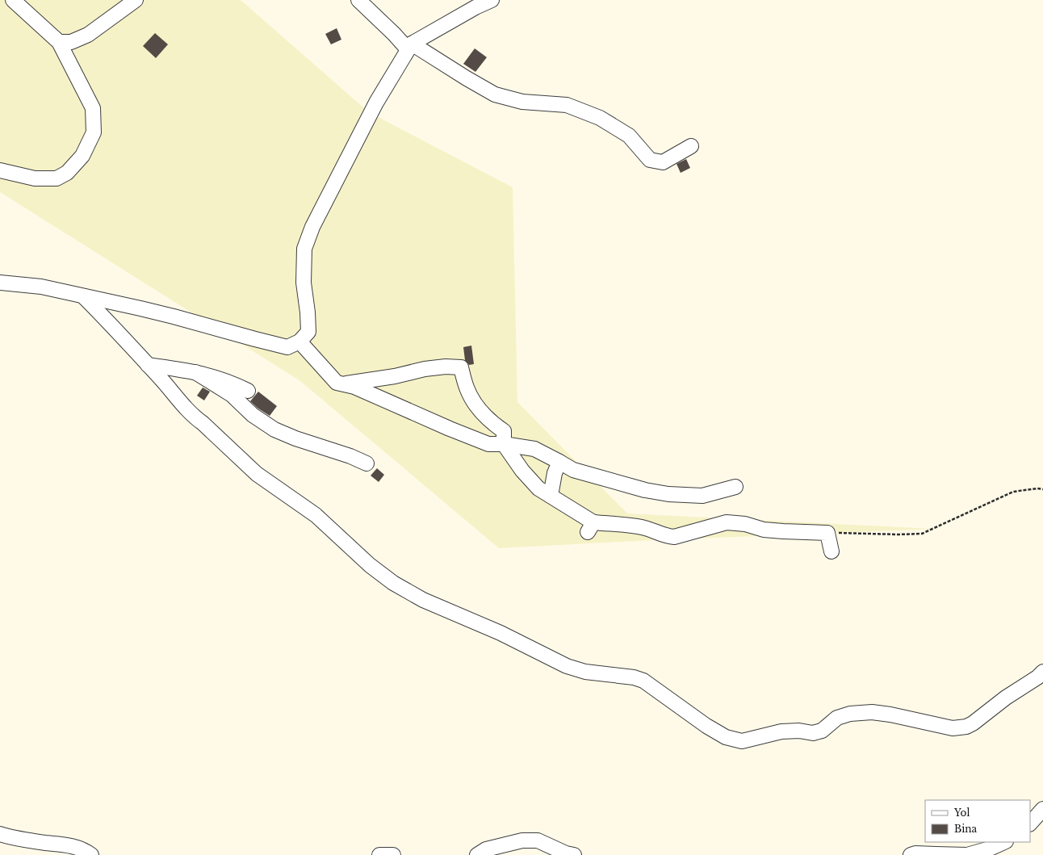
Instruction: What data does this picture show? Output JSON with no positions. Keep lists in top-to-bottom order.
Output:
{
  "legend": ["Yol", "Bina"]
}
